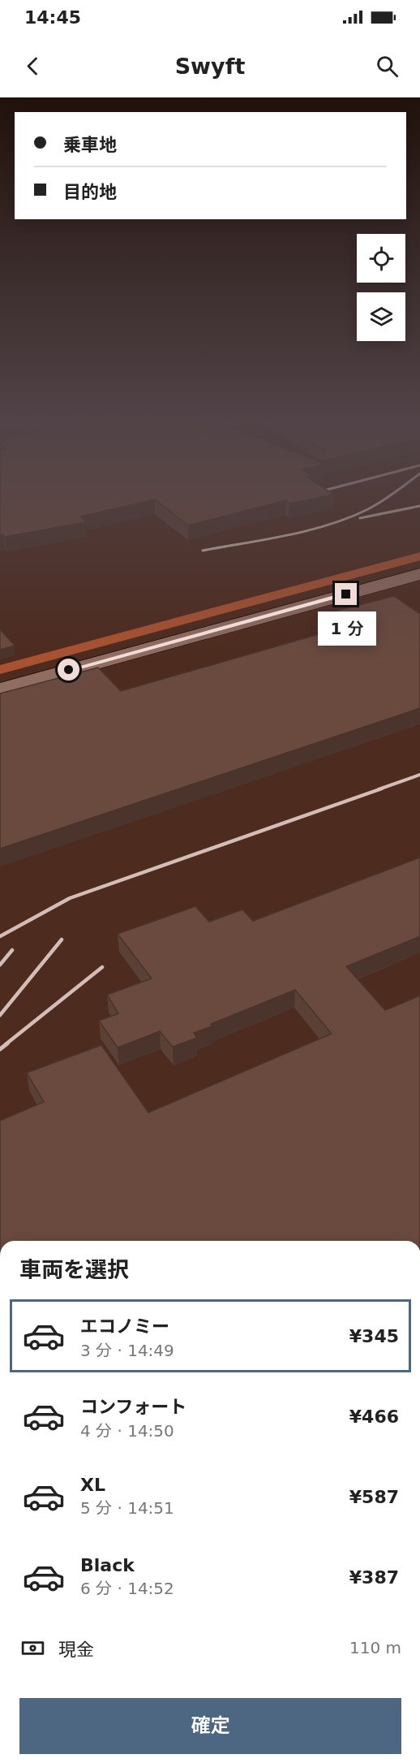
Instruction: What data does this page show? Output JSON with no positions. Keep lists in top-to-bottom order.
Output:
{
  "page": {
    "status": "14:45",
    "header": "Swyft",
    "banner": ["乗車地", "目的地"],
    "bubble": "1 分",
    "heading": "車両を選択",
    "list": [
      {
        "name": "エコノミー",
        "note": "3 分 · 14:49",
        "value": "¥345"
      },
      {
        "name": "コンフォート",
        "note": "4 分 · 14:50",
        "value": "¥466"
      },
      {
        "name": "XL",
        "note": "5 分 · 14:51",
        "value": "¥587"
      },
      {
        "name": "Black",
        "note": "6 分 · 14:52",
        "value": "¥387"
      }
    ],
    "pay": ["現金", "110 m"],
    "buttons": "確定"
  }
}
